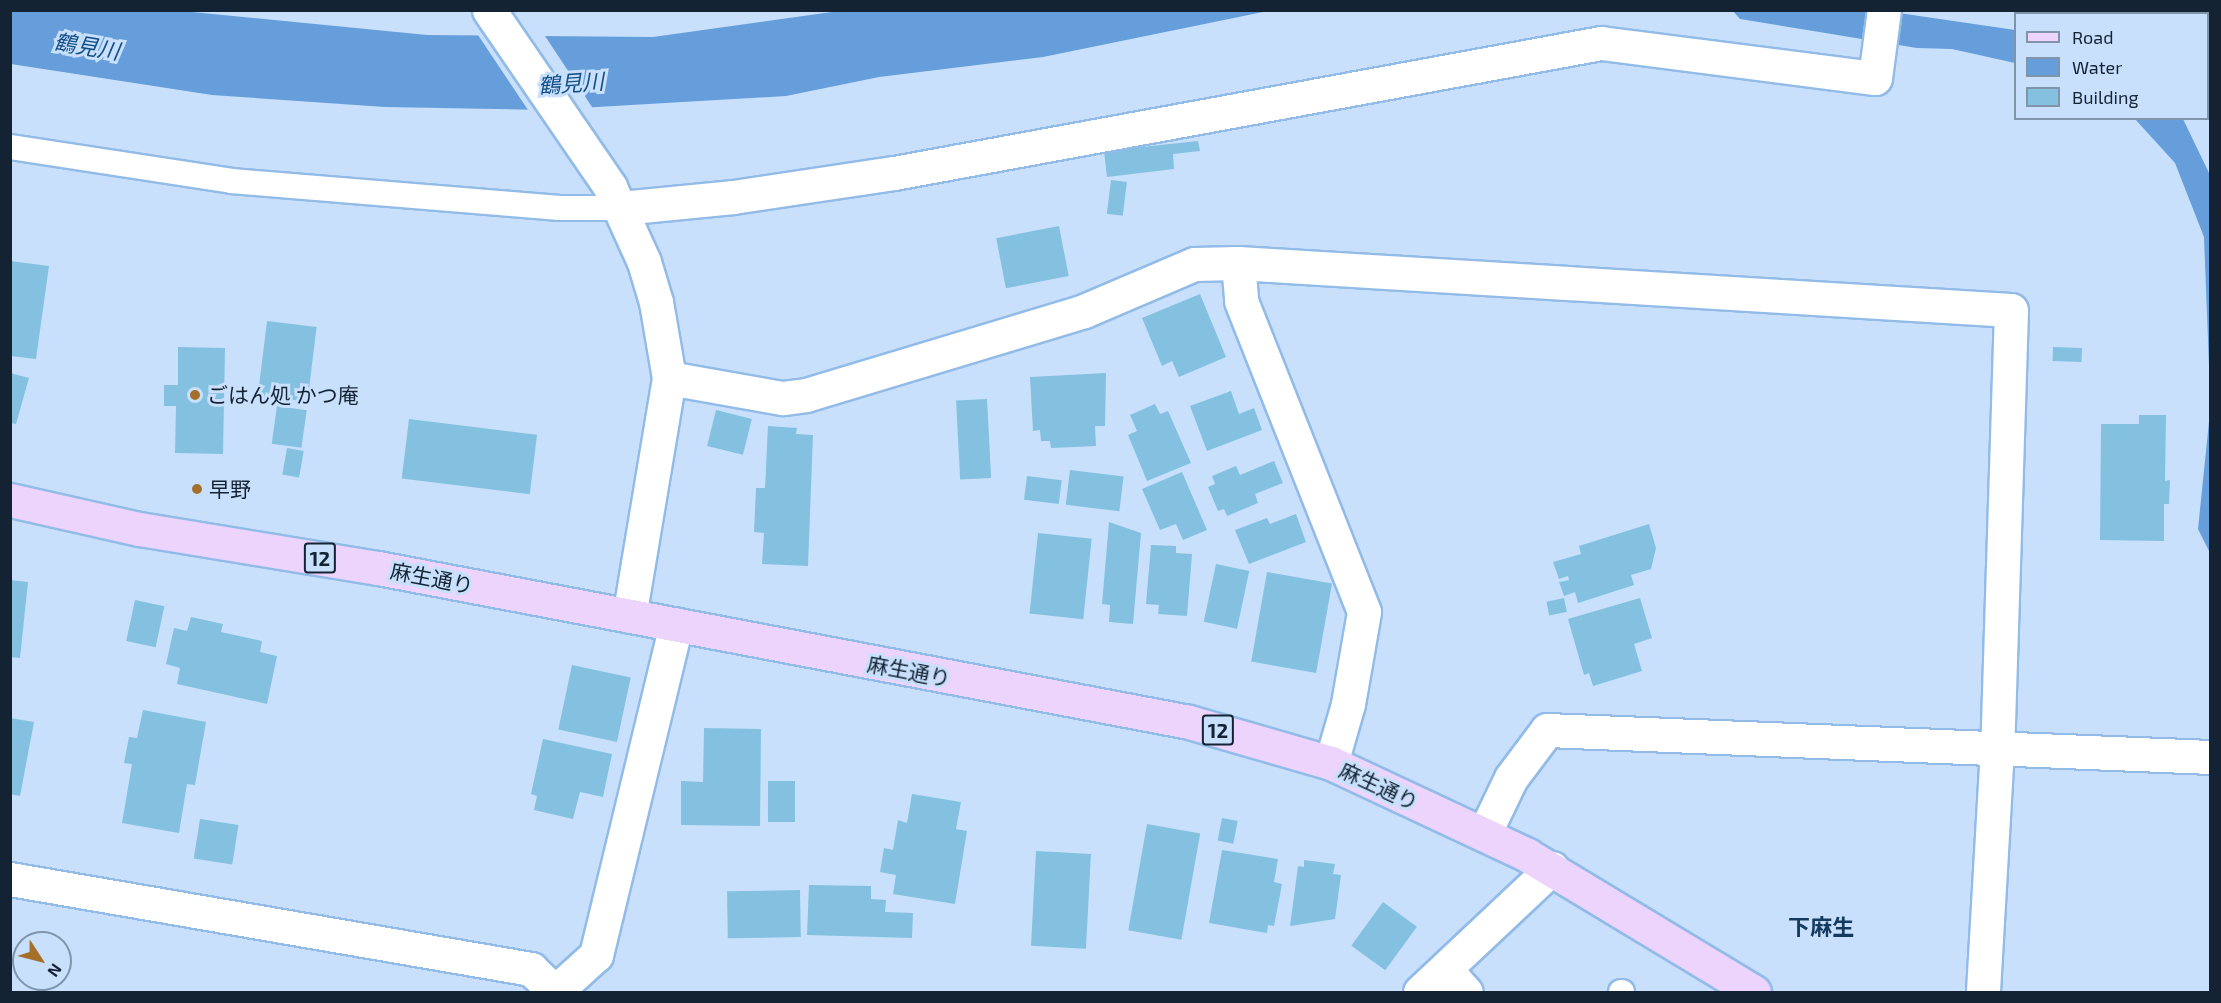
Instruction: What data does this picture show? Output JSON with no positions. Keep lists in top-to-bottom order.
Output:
{
  "streets": {
    "main road": ["12", "麻生通り"]
  },
  "districts": ["下麻生"],
  "water": ["鶴見川"],
  "places": ["ごはん処 かつ庵", "早野"],
  "legend": ["Road", "Water", "Building"],
  "north": "bottom right"
}
